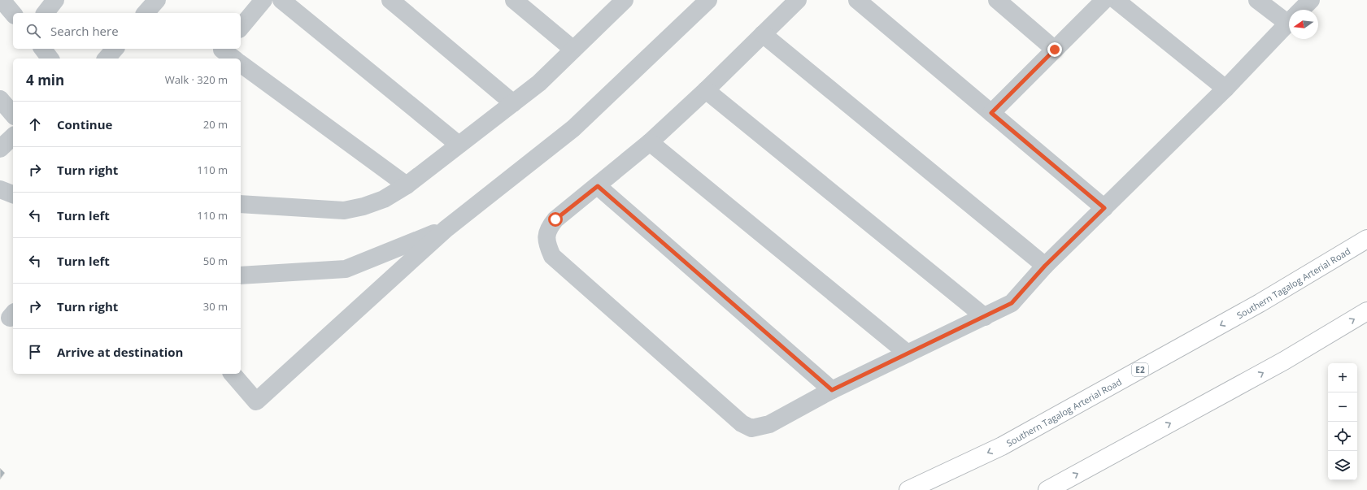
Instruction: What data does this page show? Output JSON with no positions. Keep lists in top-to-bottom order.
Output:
{
  "streets": {
    "highway": ["Southern Tagalog Arterial Road", "E2"]
  },
  "north": "left",
  "page": {
    "search": "Search here",
    "heading": ["4 min", "Walk · 320 m"],
    "list": [
      ["Continue", "20 m"],
      ["Turn right", "110 m"],
      ["Turn left", "110 m"],
      ["Turn left", "50 m"],
      ["Turn right", "30 m"],
      "Arrive at destination"
    ],
    "map_buttons": ["+", "−"]
  }
}
